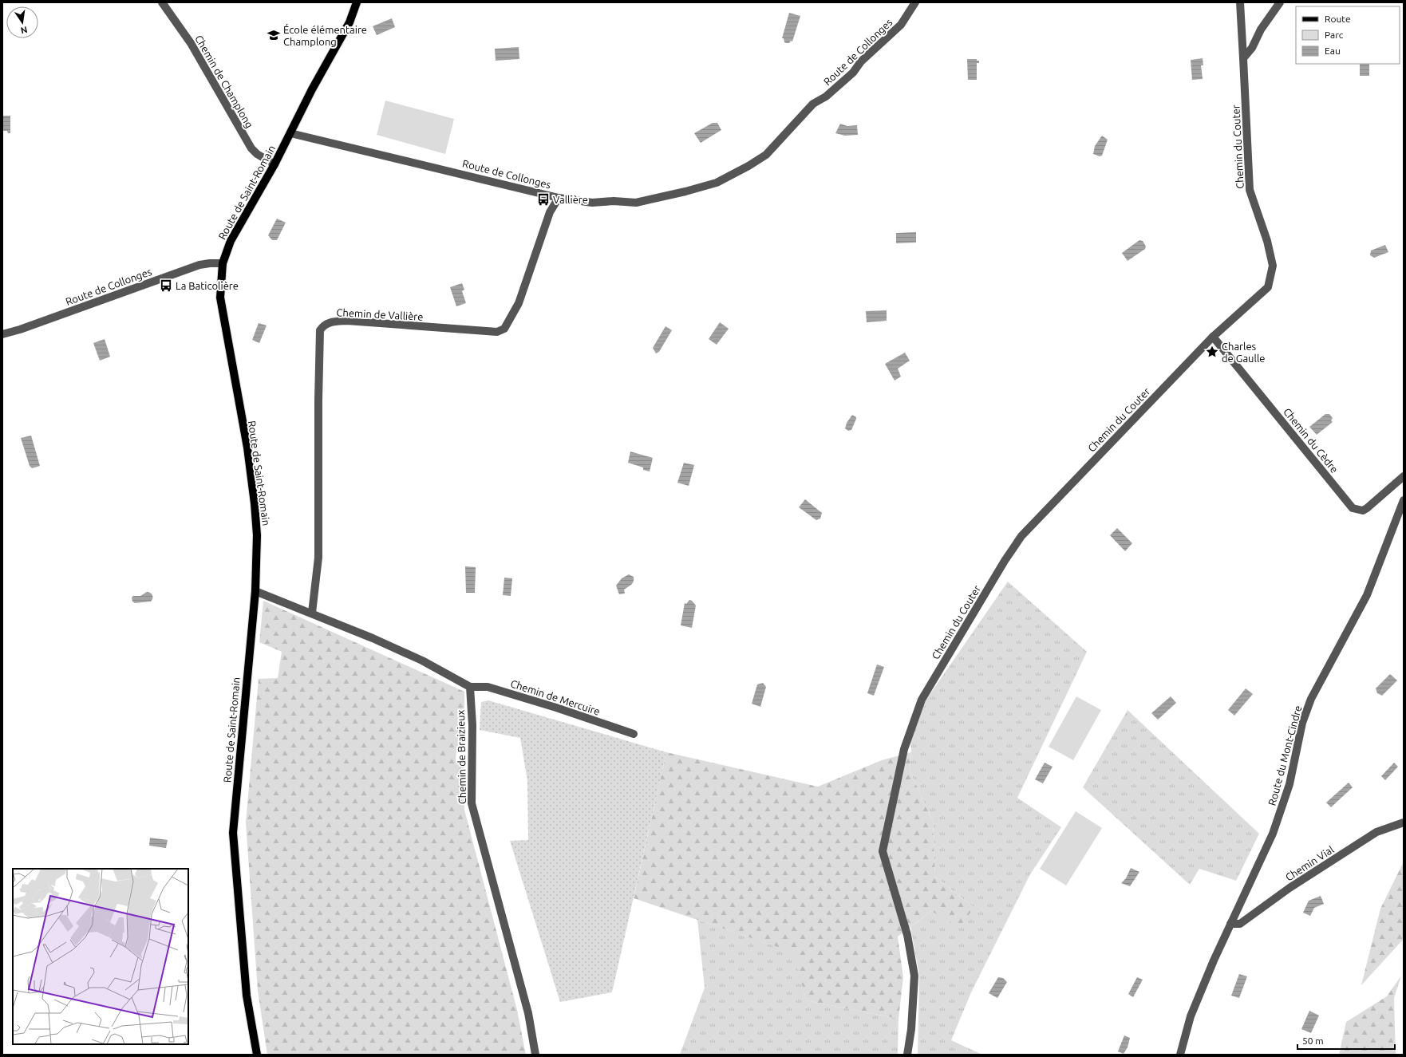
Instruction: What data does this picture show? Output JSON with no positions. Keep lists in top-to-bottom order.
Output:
{
  "streets": {
    "main road": ["Route de Saint-Romain"],
    "street": [
      "Route de Collonges",
      "Chemin de Champlong",
      "Chemin du Couter",
      "Chemin de Vallière",
      "Chemin du Cèdre",
      "Chemin de Mercuire",
      "Route du Mont-Cindre",
      "Chemin de Braizieux",
      "Chemin Vial"
    ]
  },
  "crossings": [
    ["Route de Collonges", "Route de Saint-Romain"],
    ["Route de Collonges", "Chemin de Vallière"],
    ["Chemin de Champlong", "Route de Saint-Romain"],
    ["Chemin du Couter", "Chemin du Cèdre"],
    ["Chemin de Mercuire", "Chemin de Braizieux"],
    ["Route du Mont-Cindre", "Chemin Vial"]
  ],
  "places": {
    "school or university": ["École élémentaire Champlong"],
    "bus stop": ["Vallière", "La Baticolière"],
    "place": ["Charles de Gaulle"]
  },
  "legend": ["Route", "Parc", "Eau"],
  "scale_bar": "50 m",
  "north": "bottom"
}
